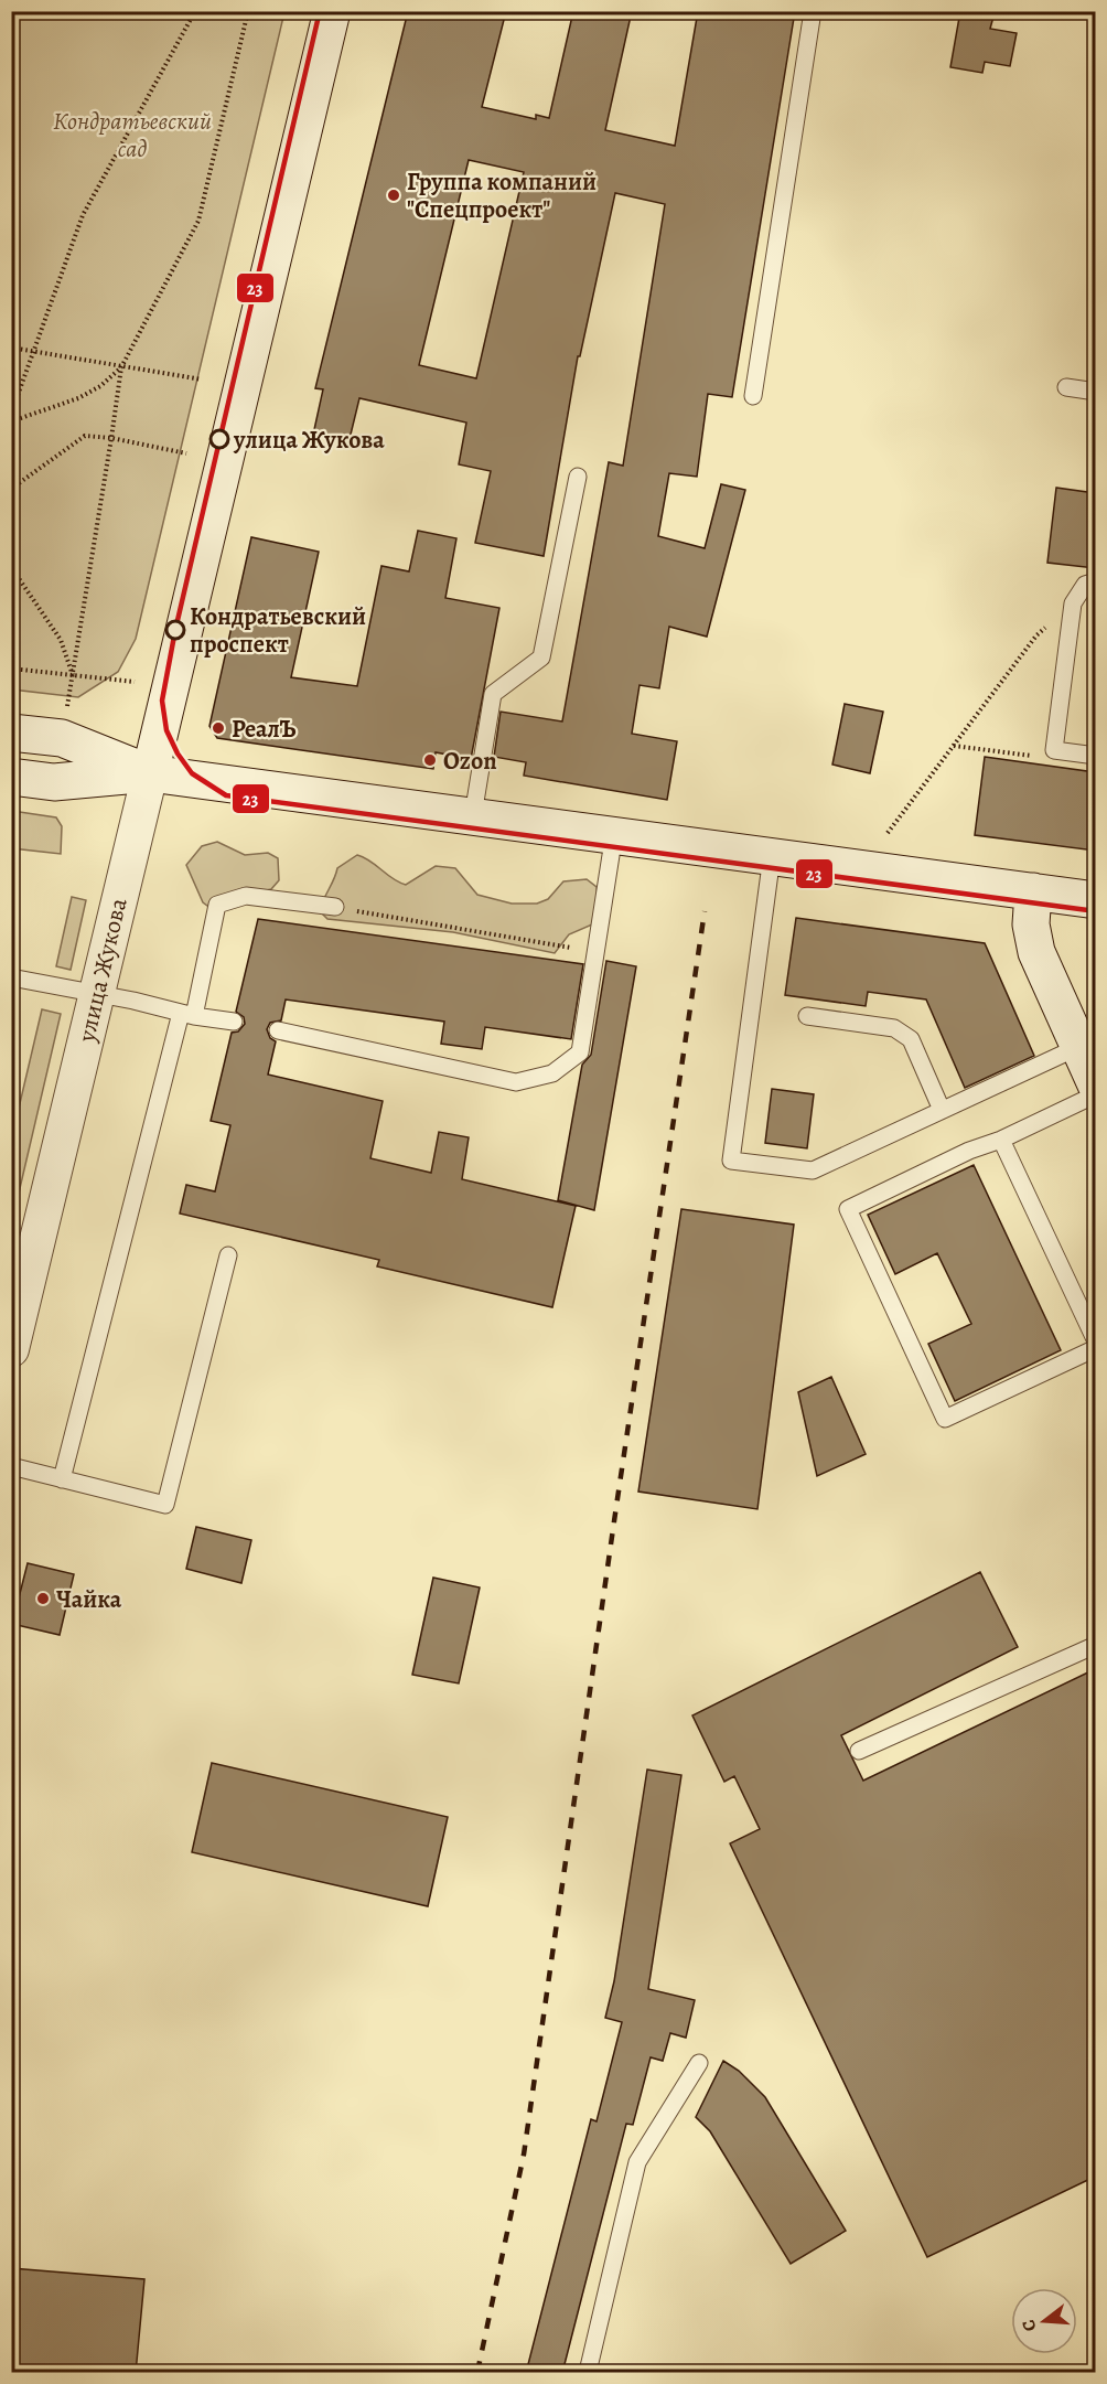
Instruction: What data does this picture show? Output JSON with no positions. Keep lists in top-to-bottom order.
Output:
{
  "streets": {
    "main road": ["улица Жукова"]
  },
  "parks": ["Кондратьевский сад"],
  "places": [
    "Группа компаний \"Спецпроект\"",
    "улица Жукова",
    "Кондратьевский проспект",
    "РеалЪ",
    "Ozon",
    "Чайка"
  ],
  "lines": ["transit line 23"],
  "north": "left"
}
